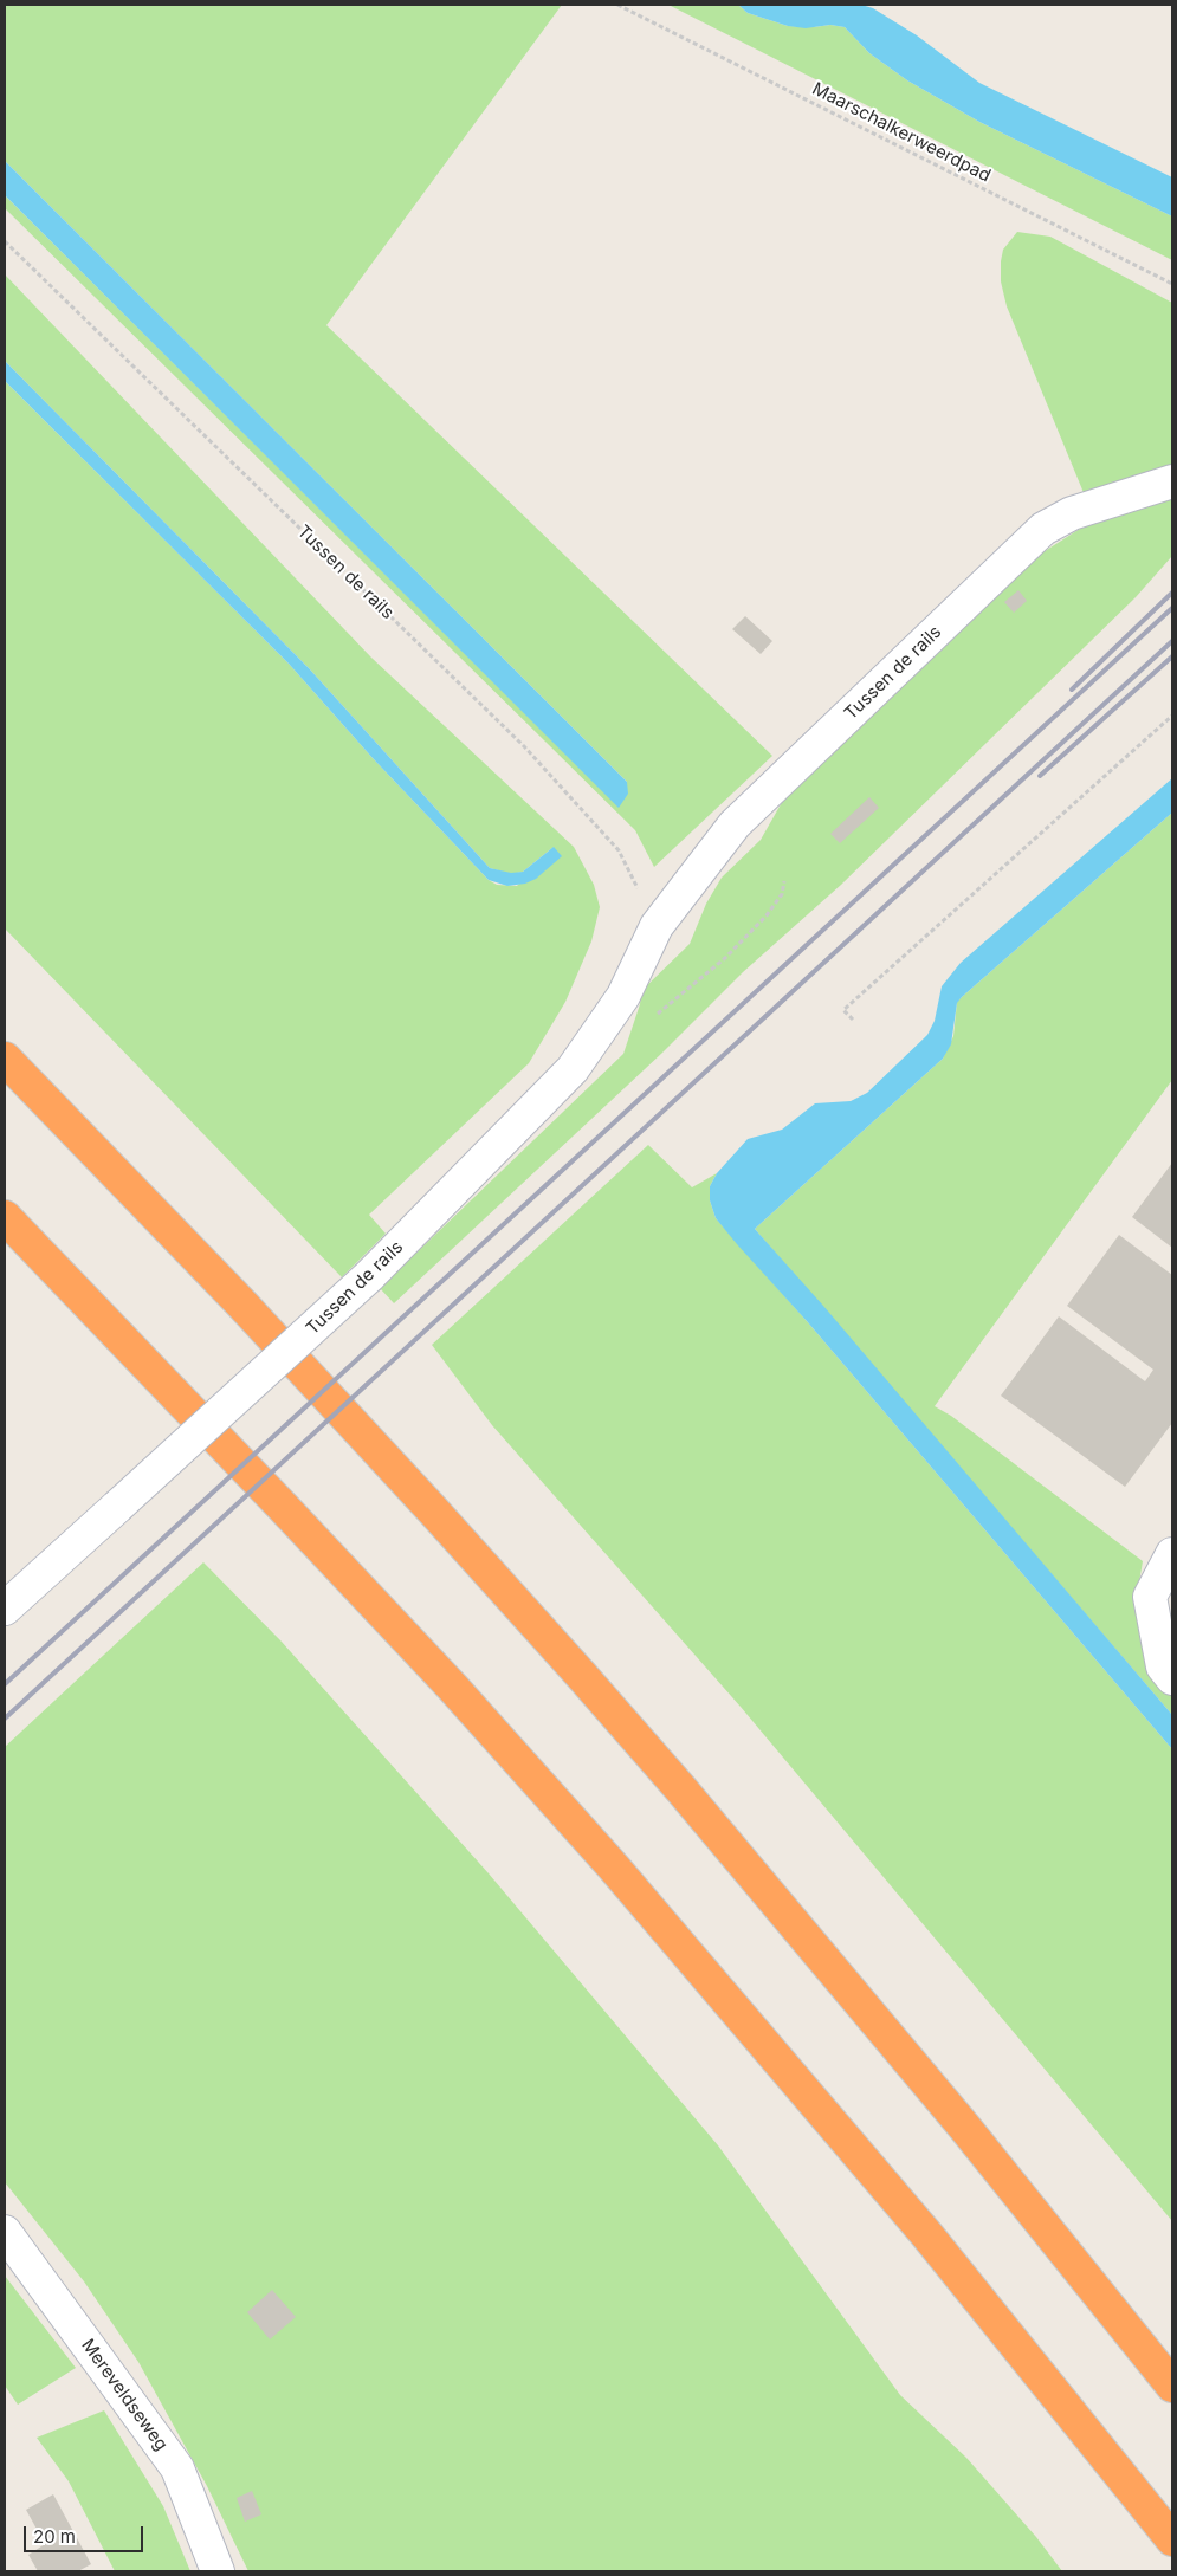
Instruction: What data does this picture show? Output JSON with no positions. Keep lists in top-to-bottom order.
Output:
{
  "streets": {
    "street": ["Tussen de rails", "Mereveldseweg"],
    "path": ["Maarschalkerweerdpad"]
  },
  "scale_bar": "20 m"
}
